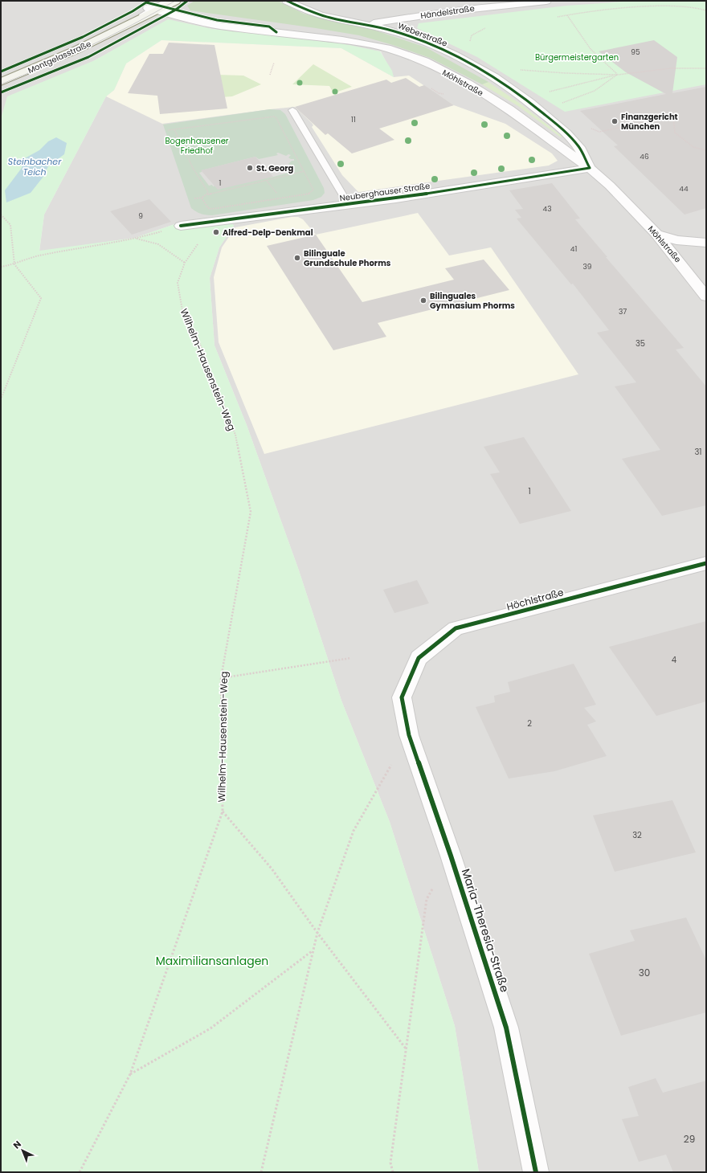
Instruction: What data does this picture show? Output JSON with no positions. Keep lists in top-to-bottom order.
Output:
{
  "streets": {
    "main road": ["Montgelasstraße"],
    "street": [
      "Händelstraße",
      "Weberstraße",
      "Möhlstraße",
      "Neuberghauser Straße",
      "Höchlstraße",
      "Maria-Theresia-Straße"
    ],
    "path": ["Wilhelm-Hausenstein-Weg"]
  },
  "crossings": [
    ["Händelstraße", "Weberstraße"],
    ["Weberstraße", "Möhlstraße"],
    ["Weberstraße", "Neuberghauser Straße"],
    ["Montgelasstraße", "Möhlstraße"],
    ["Möhlstraße", "Neuberghauser Straße"],
    ["Neuberghauser Straße", "Wilhelm-Hausenstein-Weg"],
    ["Höchlstraße", "Maria-Theresia-Straße"]
  ],
  "water": ["Steinbacher Teich"],
  "parks": ["Bürgermeistergarten", "Bogenhausener Friedhof", "Maximiliansanlagen"],
  "places": [
    "Finanzgericht München",
    "St. Georg",
    "Alfred-Delp-Denkmal",
    "Bilinguale Grundschule Phorms",
    "Bilinguales Gymnasium Phorms"
  ],
  "house_numbers": [
    "95",
    "11",
    "46",
    "1",
    "44",
    "43",
    "9",
    "41",
    "39",
    "37",
    "35",
    "31",
    "1",
    "4",
    "2",
    "32",
    "30",
    "29"
  ],
  "north": "top left"
}
